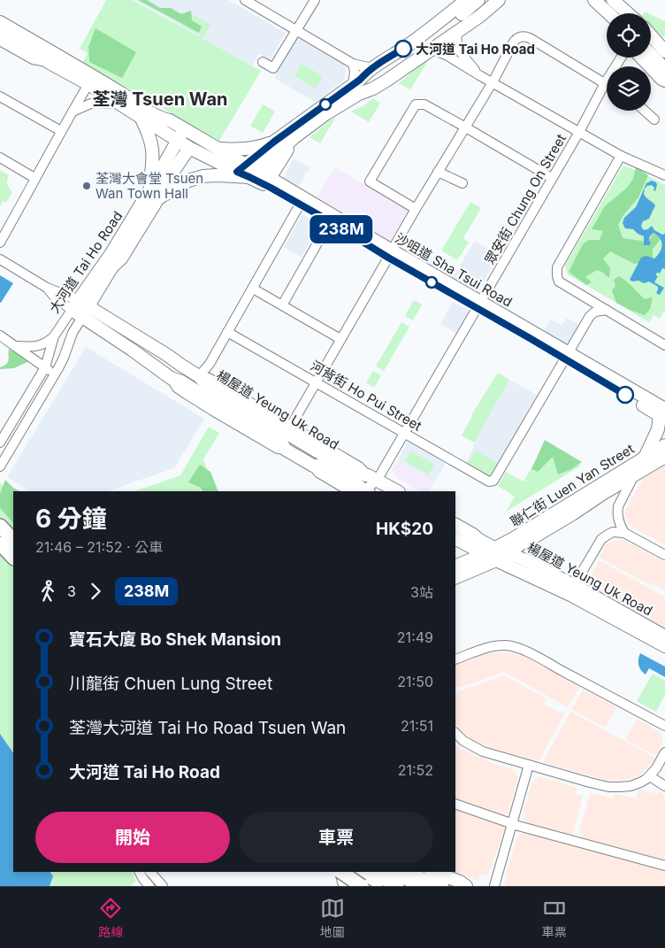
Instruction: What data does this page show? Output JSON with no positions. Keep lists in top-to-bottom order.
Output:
{
  "streets": {
    "main road": [
      "大河道 Tai Ho Road",
      "沙咀道 Sha Tsui Road",
      "楊屋道 Yeung Uk Road",
      "聯仁街 Luen Yan Street"
    ],
    "street": ["眾安街 Chung On Street", "河背街 Ho Pui Street"]
  },
  "crossings": [
    ["眾安街 Chung On Street", "沙咀道 Sha Tsui Road"],
    ["眾安街 Chung On Street", "河背街 Ho Pui Street"],
    ["眾安街 Chung On Street", "楊屋道 Yeung Uk Road"],
    ["大河道 Tai Ho Road", "沙咀道 Sha Tsui Road"],
    ["大河道 Tai Ho Road", "楊屋道 Yeung Uk Road"],
    ["沙咀道 Sha Tsui Road", "河背街 Ho Pui Street"],
    ["楊屋道 Yeung Uk Road", "聯仁街 Luen Yan Street"]
  ],
  "districts": ["荃灣 Tsuen Wan"],
  "places": ["大河道 Tai Ho Road", "荃灣大會堂 Tsuen Wan Town Hall"],
  "lines": ["bus line 238M"],
  "page": {
    "on_map": "238M",
    "heading": ["6 分鐘", "21:46 – 21:52 · 公車", "HK$20"],
    "legs": ["3", "238M", "3站"],
    "list": [
      {
        "name": "寶石大廈 Bo Shek Mansion",
        "value": "21:49"
      },
      {
        "name": "川龍街 Chuen Lung Street",
        "value": "21:50"
      },
      {
        "name": "荃灣大河道 Tai Ho Road Tsuen Wan",
        "value": "21:51"
      },
      {
        "name": "大河道 Tai Ho Road",
        "value": "21:52"
      }
    ],
    "buttons": ["開始", "車票"],
    "tabs": ["路線", "地圖", "車票"]
  }
}
